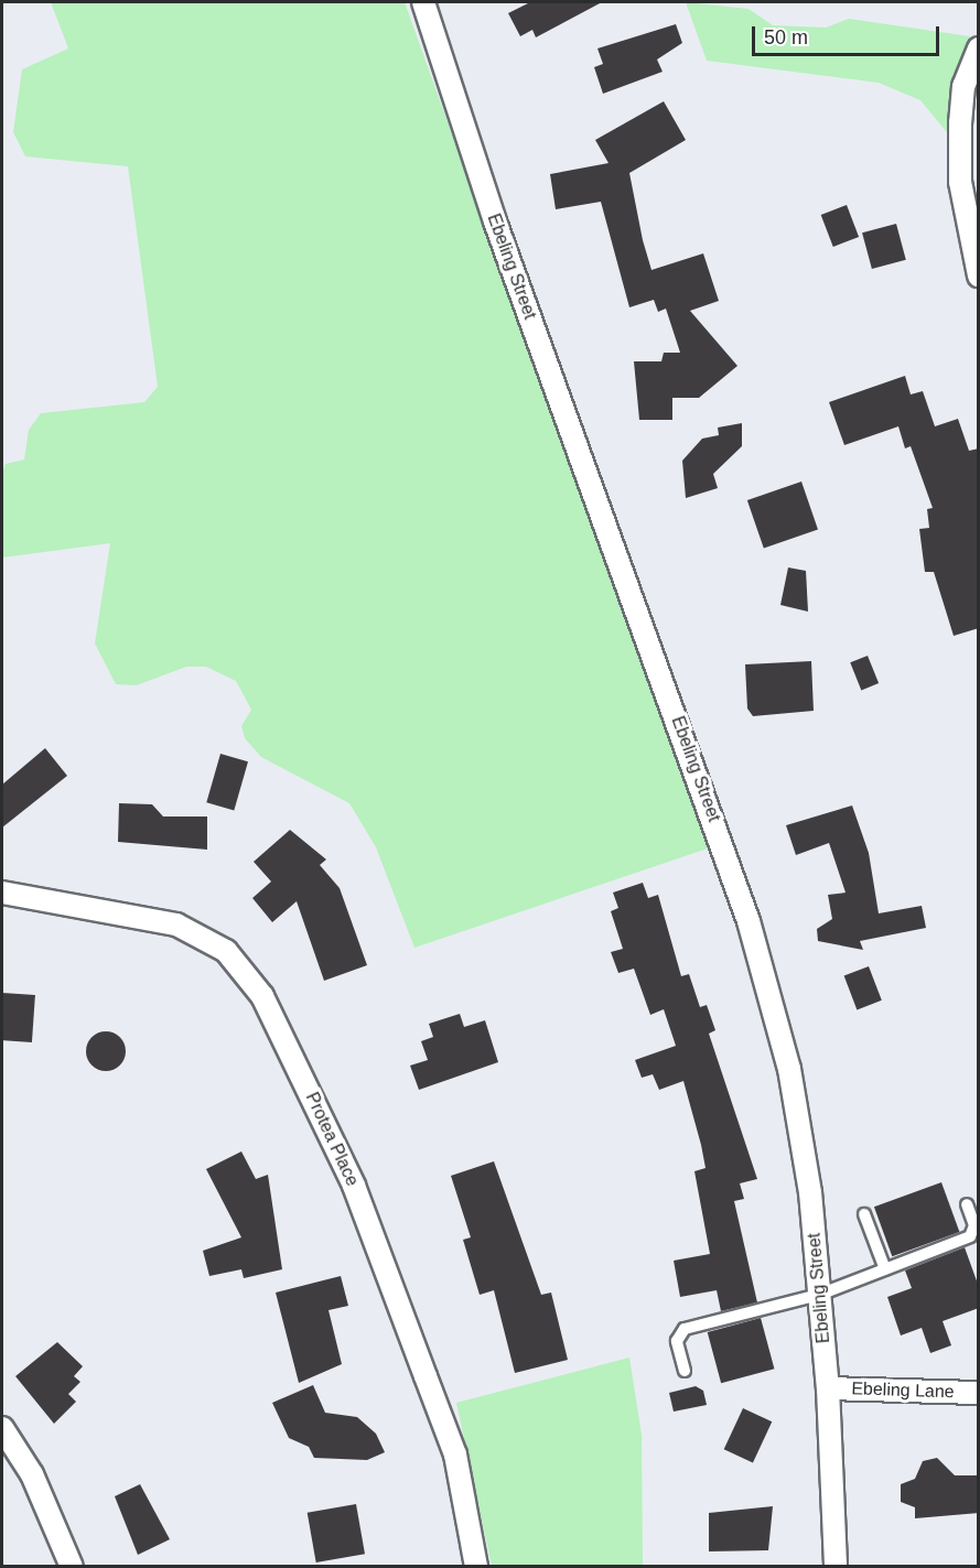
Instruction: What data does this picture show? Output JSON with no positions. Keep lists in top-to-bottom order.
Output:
{
  "streets": {
    "street": ["Ebeling Street", "Protea Place", "Ebeling Lane"]
  },
  "crossings": [
    ["Ebeling Street", "Ebeling Lane"]
  ],
  "scale_bar": "50 m"
}
